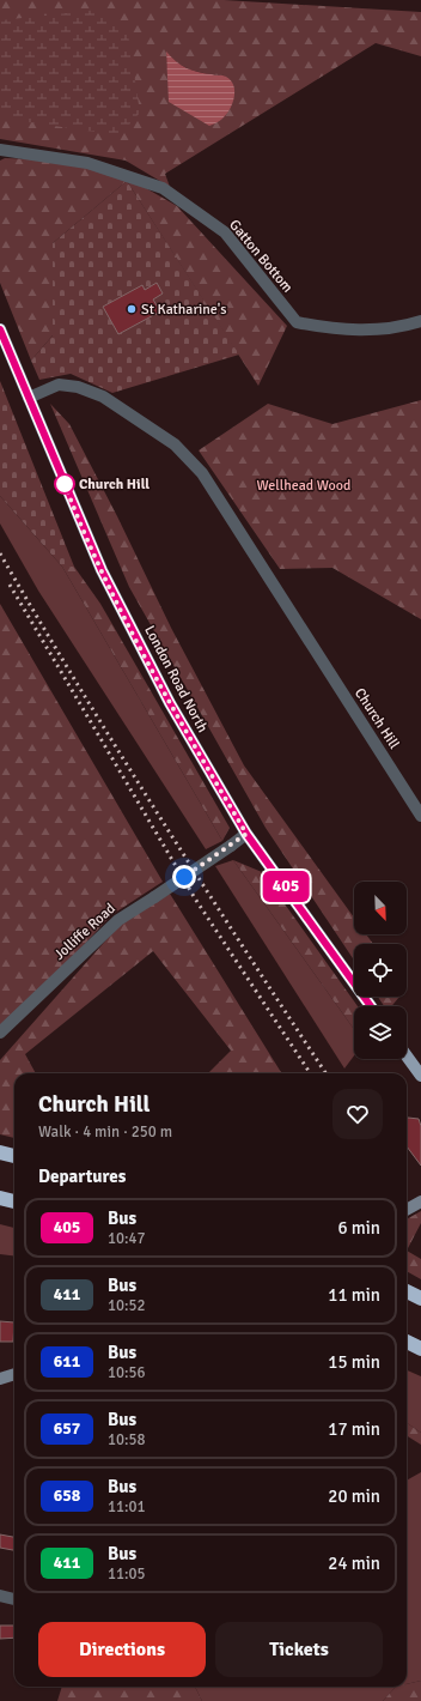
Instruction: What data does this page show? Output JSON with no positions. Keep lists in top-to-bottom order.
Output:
{
  "streets": {
    "main road": ["London Road North"],
    "street": ["Gatton Bottom", "Church Hill", "Jolliffe Road"]
  },
  "crossings": [
    ["London Road North", "Church Hill"],
    ["London Road North", "Jolliffe Road"]
  ],
  "parks": ["Wellhead Wood"],
  "places": ["St Katharine's", "Church Hill"],
  "lines": ["bus line 405"],
  "north": "bottom right",
  "page": {
    "on_map": "405",
    "heading": [
      ["Church Hill", "Walk · 4 min · 250 m"],
      "Departures"
    ],
    "list": [
      {
        "mark": "405",
        "name": "Bus",
        "note": "10:47",
        "value": "6 min"
      },
      {
        "mark": "411",
        "name": "Bus",
        "note": "10:52",
        "value": "11 min"
      },
      {
        "mark": "611",
        "name": "Bus",
        "note": "10:56",
        "value": "15 min"
      },
      {
        "mark": "657",
        "name": "Bus",
        "note": "10:58",
        "value": "17 min"
      },
      {
        "mark": "658",
        "name": "Bus",
        "note": "11:01",
        "value": "20 min"
      },
      {
        "mark": "411",
        "name": "Bus",
        "note": "11:05",
        "value": "24 min"
      }
    ],
    "buttons": ["Directions", "Tickets"]
  }
}
